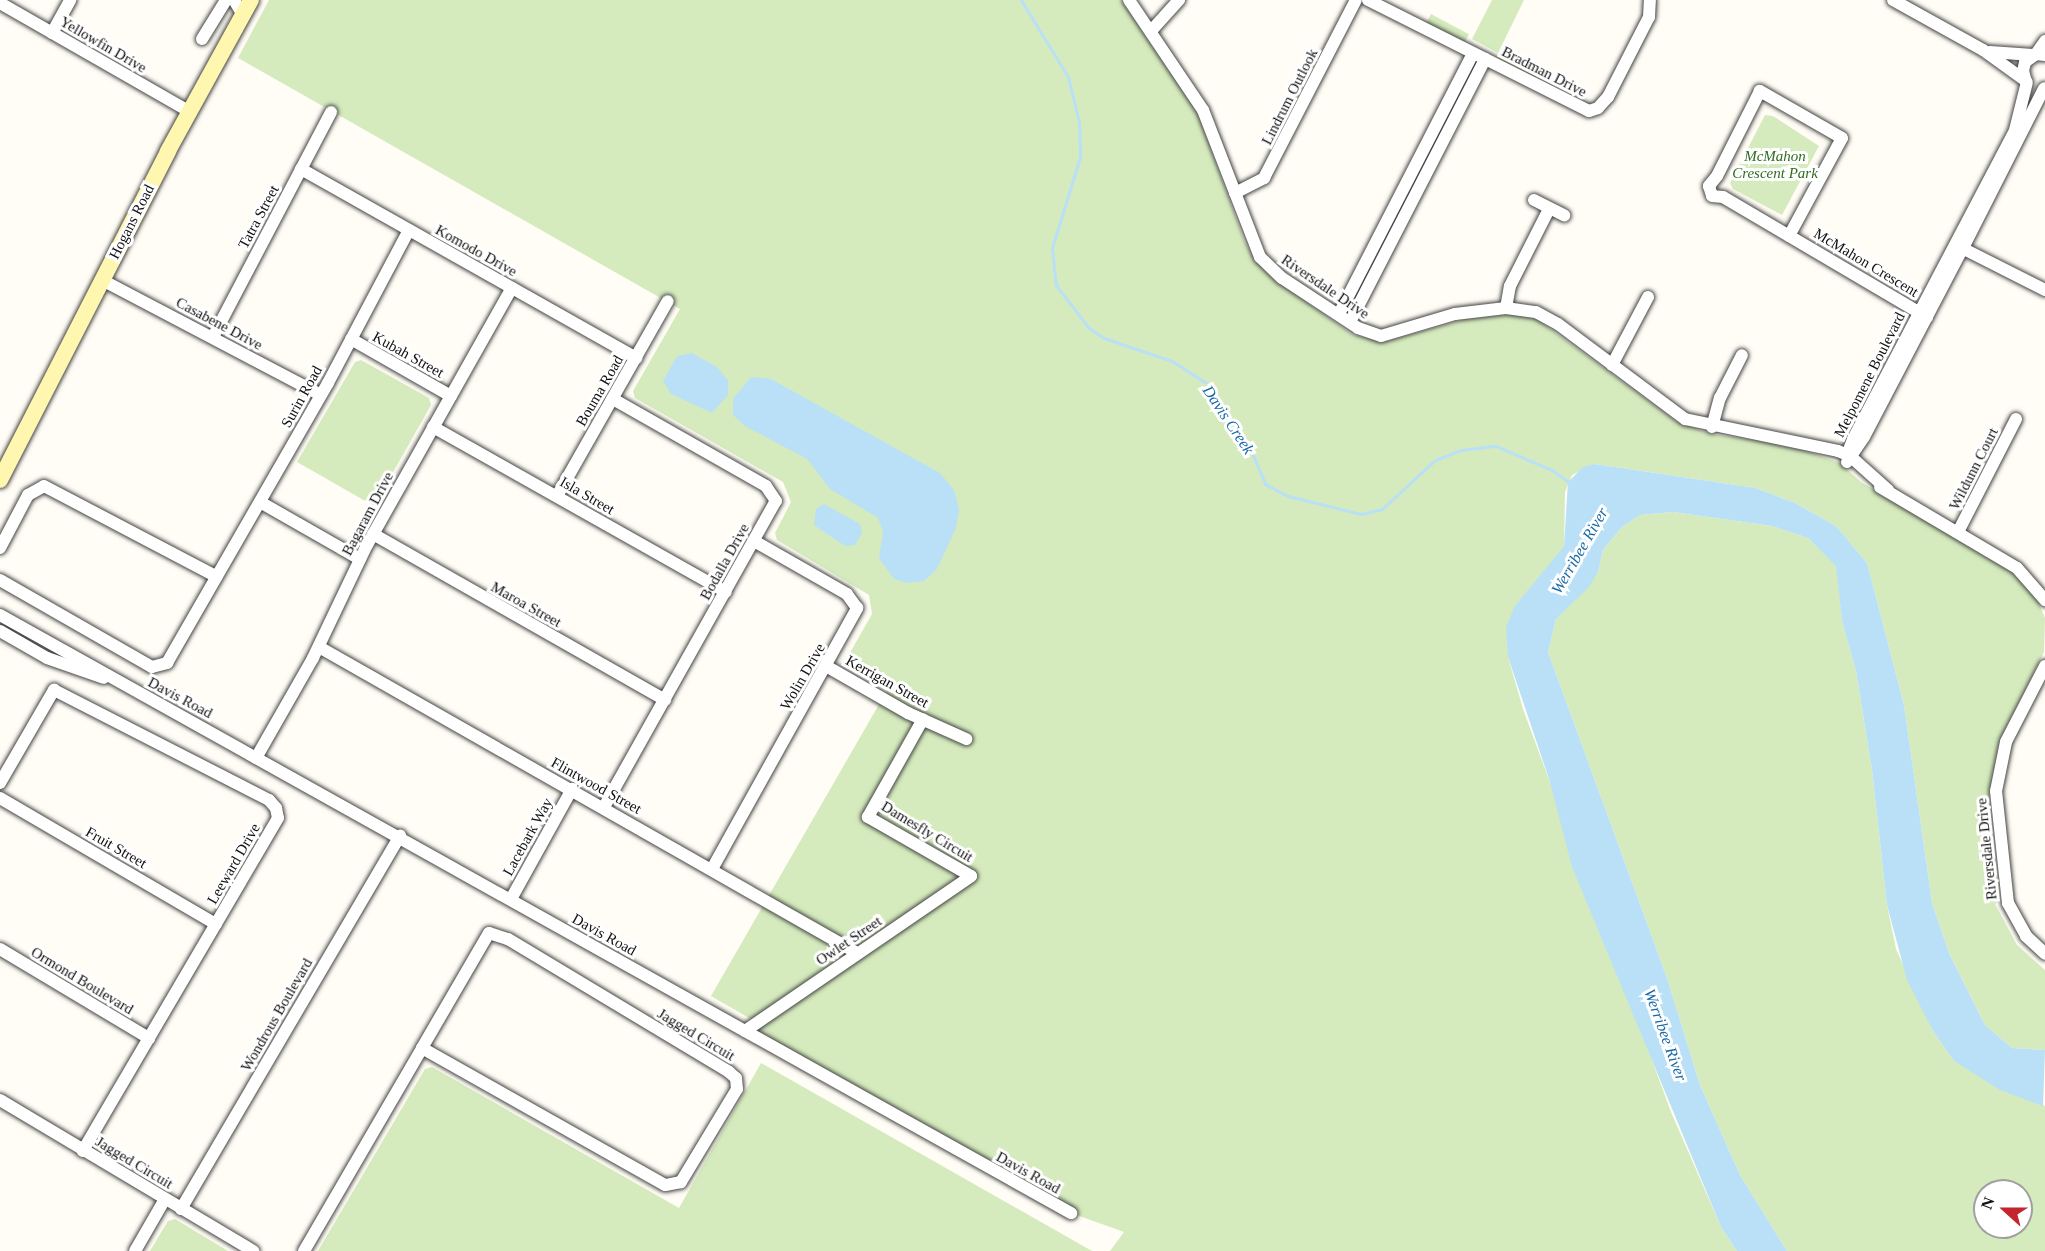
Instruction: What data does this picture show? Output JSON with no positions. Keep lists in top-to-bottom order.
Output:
{
  "streets": {
    "street": [
      "Yellowfin Drive",
      "Bradman Drive",
      "Lindrum Outlook",
      "Tatra Street",
      "Hogans Road",
      "Komodo Drive",
      "McMahon Crescent",
      "Riversdale Drive",
      "Casabene Drive",
      "Kubah Street",
      "Melpomene Boulevard",
      "Bouma Road",
      "Surin Road",
      "Wildunn Court",
      "Isla Street",
      "Bagaram Drive",
      "Bodalla Drive",
      "Maroa Street",
      "Wolin Drive",
      "Kerrigan Street",
      "Davis Road",
      "Flintwood Street",
      "Damesfly Circuit",
      "Lacebark Way",
      "Fruit Street",
      "Leeward Drive",
      "Owlet Street",
      "Ormond Boulevard",
      "Wondrous Boulevard",
      "Jagged Circuit"
    ]
  },
  "crossings": [
    ["Yellowfin Drive", "Hogans Road"],
    ["Lindrum Outlook", "Riversdale Drive"],
    ["Tatra Street", "Komodo Drive"],
    ["Tatra Street", "Casabene Drive"],
    ["Hogans Road", "Casabene Drive"],
    ["Komodo Drive", "Bouma Road"],
    ["Komodo Drive", "Surin Road"],
    ["Komodo Drive", "Bagaram Drive"],
    ["McMahon Crescent", "Melpomene Boulevard"],
    ["Riversdale Drive", "Melpomene Boulevard"],
    ["Riversdale Drive", "Wildunn Court"],
    ["Casabene Drive", "Surin Road"],
    ["Kubah Street", "Surin Road"],
    ["Kubah Street", "Bagaram Drive"],
    ["Bouma Road", "Isla Street"],
    ["Bouma Road", "Bodalla Drive"],
    ["Isla Street", "Bagaram Drive"],
    ["Isla Street", "Bodalla Drive"],
    ["Bagaram Drive", "Maroa Street"],
    ["Bagaram Drive", "Davis Road"],
    ["Bagaram Drive", "Flintwood Street"],
    ["Bodalla Drive", "Maroa Street"],
    ["Bodalla Drive", "Wolin Drive"],
    ["Bodalla Drive", "Flintwood Street"],
    ["Wolin Drive", "Kerrigan Street"],
    ["Wolin Drive", "Flintwood Street"],
    ["Kerrigan Street", "Damesfly Circuit"],
    ["Davis Road", "Lacebark Way"],
    ["Davis Road", "Owlet Street"],
    ["Davis Road", "Wondrous Boulevard"],
    ["Flintwood Street", "Lacebark Way"],
    ["Flintwood Street", "Owlet Street"],
    ["Damesfly Circuit", "Owlet Street"],
    ["Fruit Street", "Leeward Drive"],
    ["Leeward Drive", "Ormond Boulevard"],
    ["Leeward Drive", "Jagged Circuit"],
    ["Wondrous Boulevard", "Jagged Circuit"]
  ],
  "water": ["Davis Creek", "Werribee River"],
  "parks": ["McMahon Crescent Park"],
  "north": "left"
}
